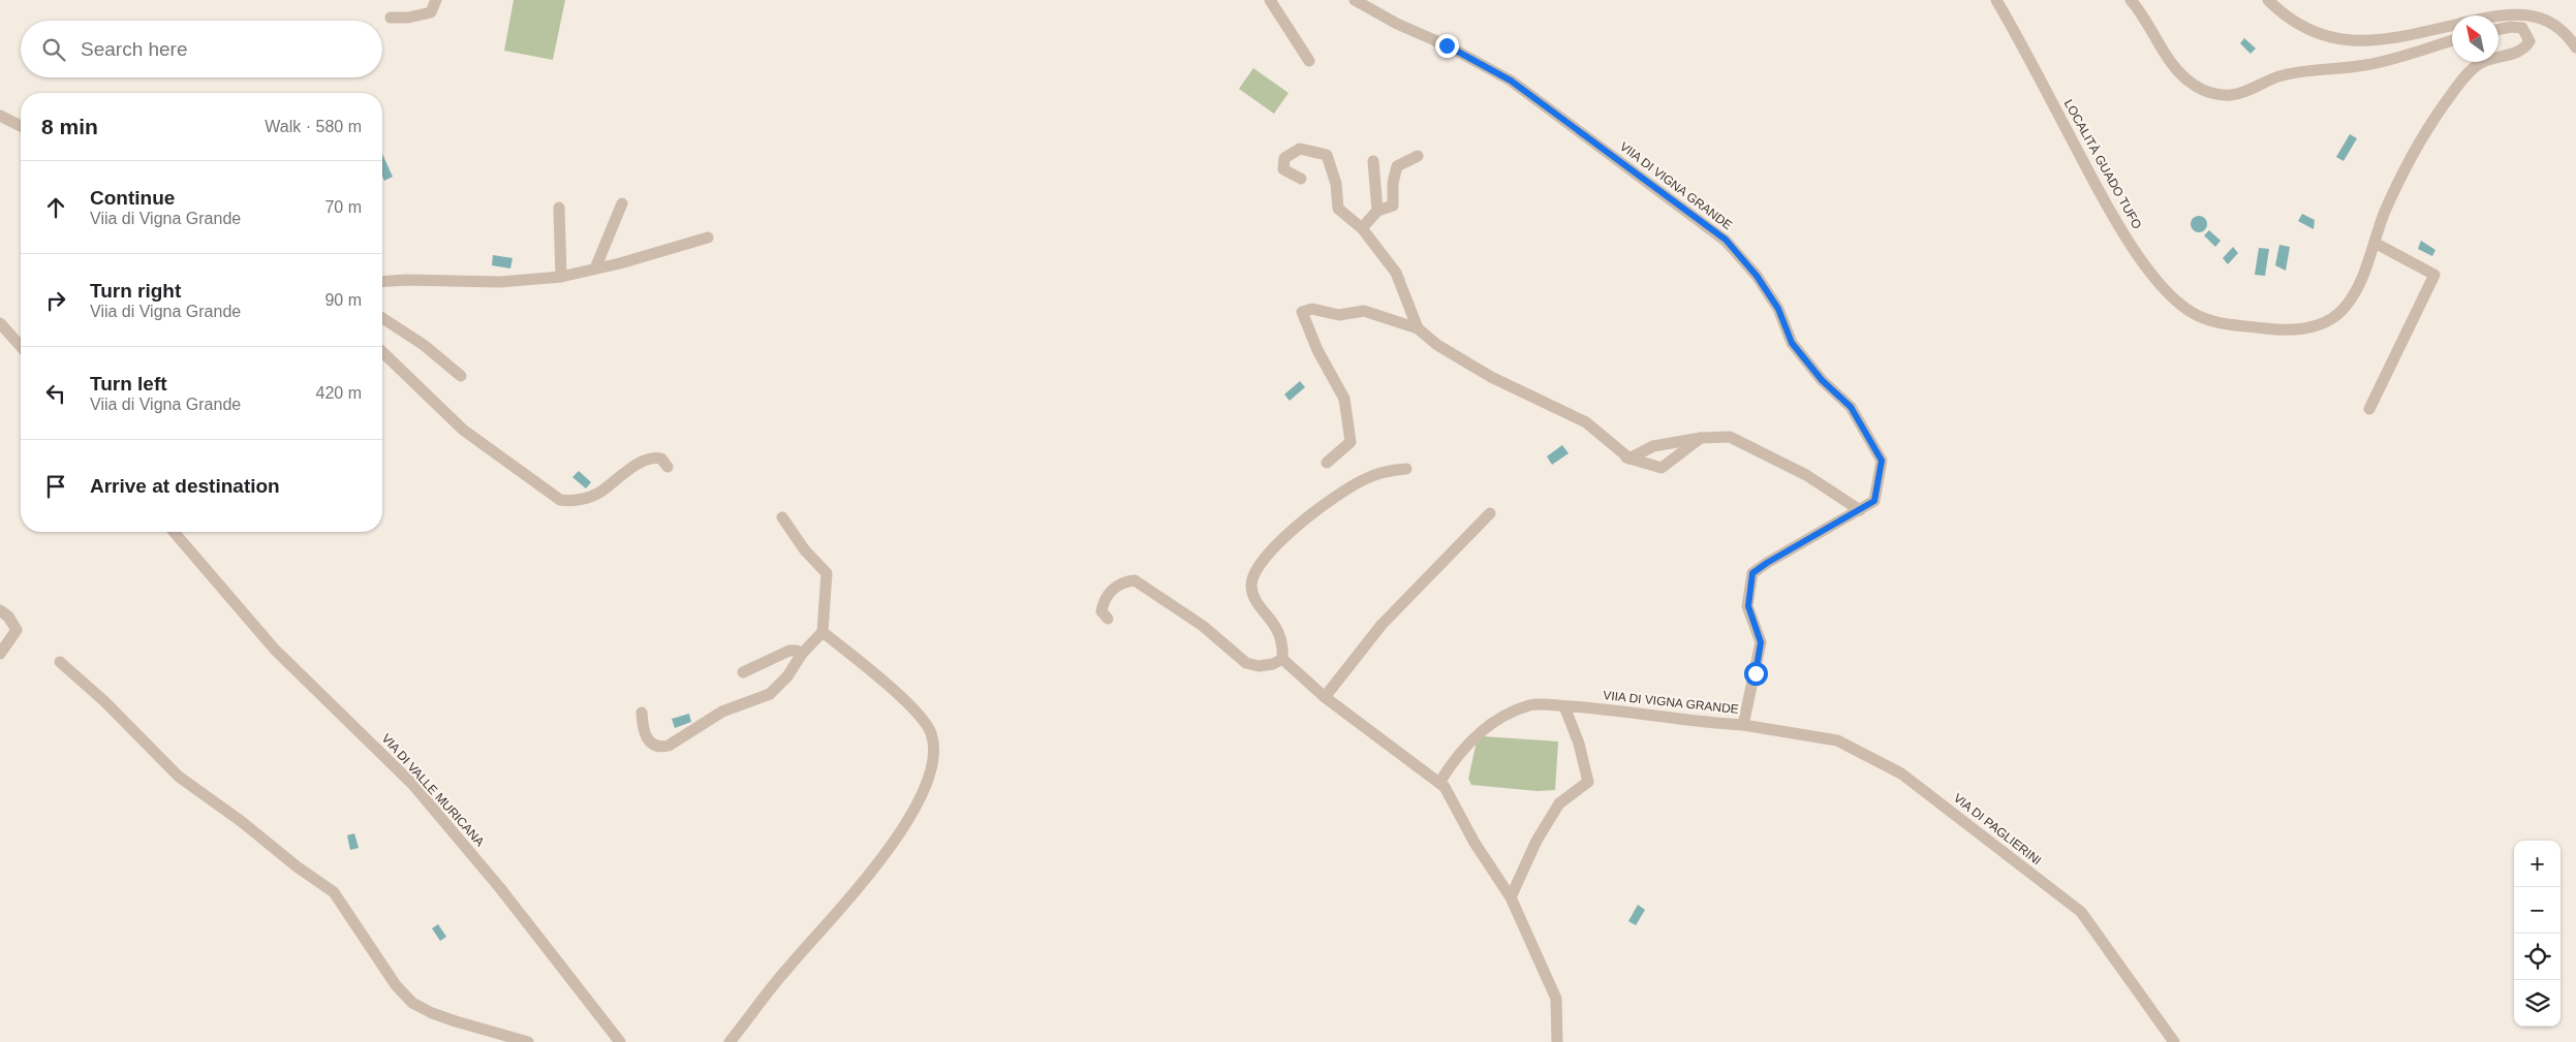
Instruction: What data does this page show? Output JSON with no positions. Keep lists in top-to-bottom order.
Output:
{
  "streets": {
    "street": [
      "LOCALITÀ GUADO TUFO",
      "VIIA DI VIGNA GRANDE",
      "VIA DI VALLE MURICANA",
      "VIA DI PAGLIERINI"
    ]
  },
  "crossings": [
    ["VIIA DI VIGNA GRANDE", "VIA DI PAGLIERINI"]
  ],
  "north": "top left",
  "page": {
    "search": "Search here",
    "heading": ["8 min", "Walk · 580 m"],
    "list": [
      ["Continue", "Viia di Vigna Grande", "70 m"],
      ["Turn right", "Viia di Vigna Grande", "90 m"],
      ["Turn left", "Viia di Vigna Grande", "420 m"],
      "Arrive at destination"
    ],
    "map_buttons": ["+", "−"]
  }
}
